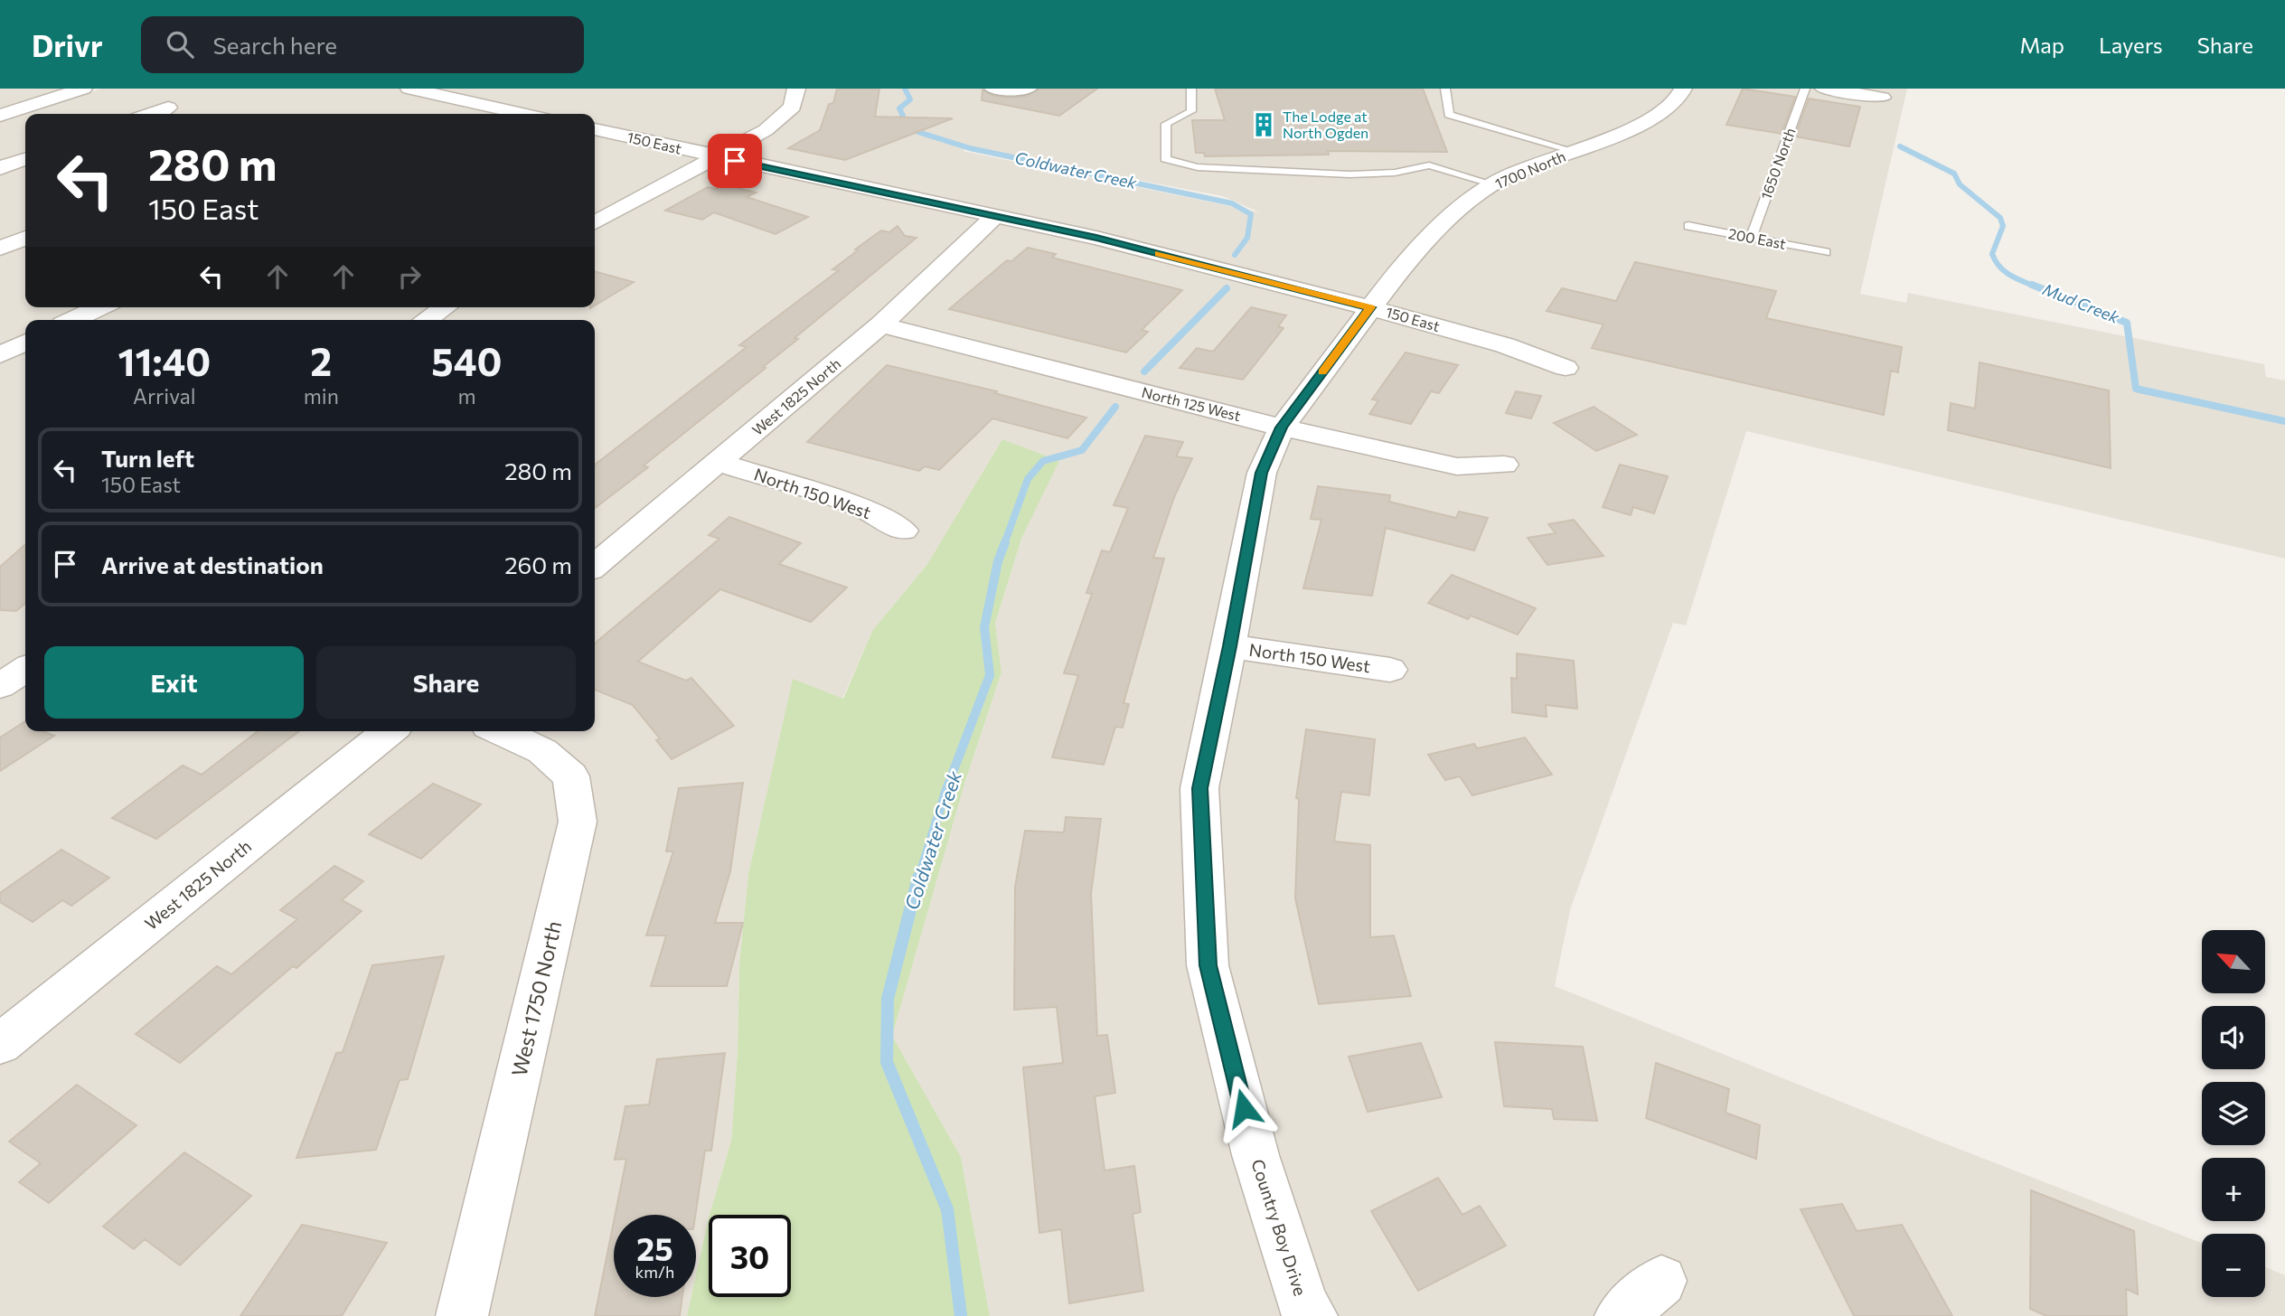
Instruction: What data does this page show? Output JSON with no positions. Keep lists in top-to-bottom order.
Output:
{
  "streets": {
    "street": [
      "150 East",
      "1700 North",
      "West 1825 North",
      "North 125 West",
      "North 150 West",
      "West 1750 North",
      "Country Boy Drive"
    ],
    "lane": ["1650 North", "200 East"]
  },
  "crossings": [
    ["150 East", "1700 North"],
    ["150 East", "West 1825 North"],
    ["150 East", "Country Boy Drive"],
    ["1650 North", "200 East"],
    ["1700 North", "Country Boy Drive"],
    ["West 1825 North", "North 125 West"],
    ["West 1825 North", "North 150 West"],
    ["North 125 West", "Country Boy Drive"],
    ["North 150 West", "Country Boy Drive"]
  ],
  "water": ["Coldwater Creek", "Mud Creek"],
  "places": {
    "building": ["The Lodge at North Ogden"]
  },
  "north": "top left",
  "page": {
    "header": "Drivr",
    "search": "Search here",
    "nav": ["Map", "Layers", "Share"],
    "turn": ["280 m", "150 East"],
    "eta": [
      "11:40",
      "Arrival",
      "2",
      "min",
      "540",
      "m"
    ],
    "list": [
      {
        "name": "Turn left",
        "note": "150 East",
        "value": "280 m"
      },
      {
        "name": "Arrive at destination",
        "value": "260 m"
      }
    ],
    "buttons": ["Exit", "Share"],
    "map_buttons": ["+", "−"],
    "speed": "25 km/h",
    "limit": "30"
  }
}
